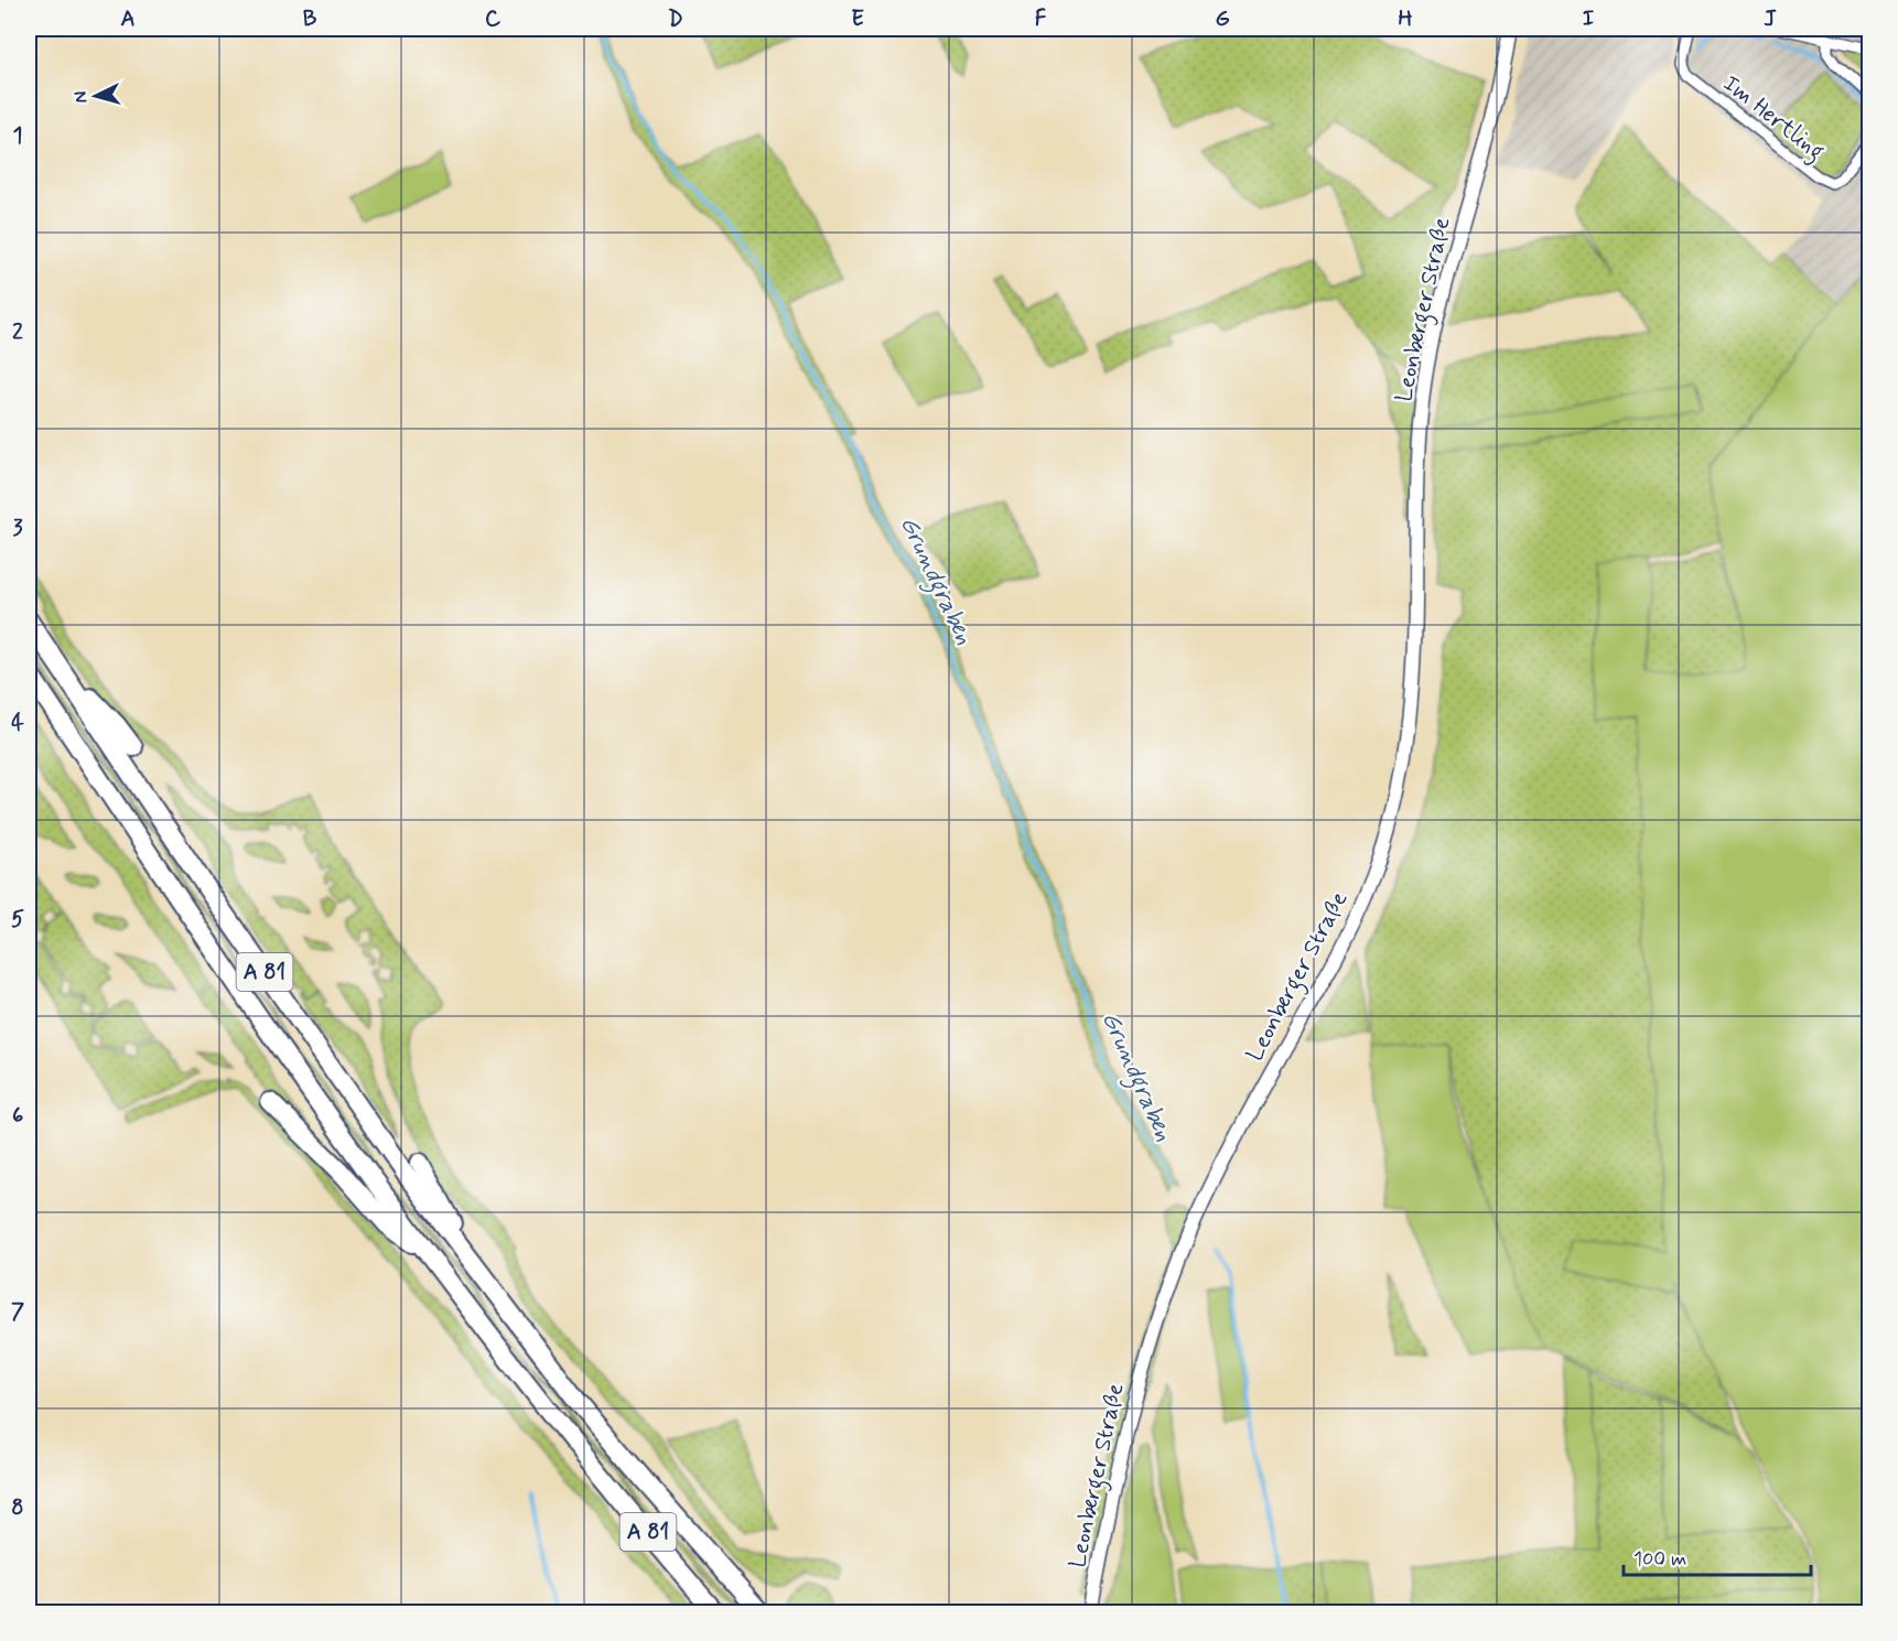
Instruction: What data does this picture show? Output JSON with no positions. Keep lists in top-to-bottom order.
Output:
{
  "streets": {
    "highway": ["A 81"],
    "main road": ["Leonberger Straße"],
    "street": ["Im Hertling"]
  },
  "water": ["Grundgraben"],
  "scale_bar": "100 m",
  "north": "left",
  "grid": {
    "columns": [
      "A",
      "B",
      "C",
      "D",
      "E",
      "F",
      "G",
      "H",
      "I",
      "J"
    ],
    "rows": [
      "1",
      "2",
      "3",
      "4",
      "5",
      "6",
      "7",
      "8"
    ]
  }
}
